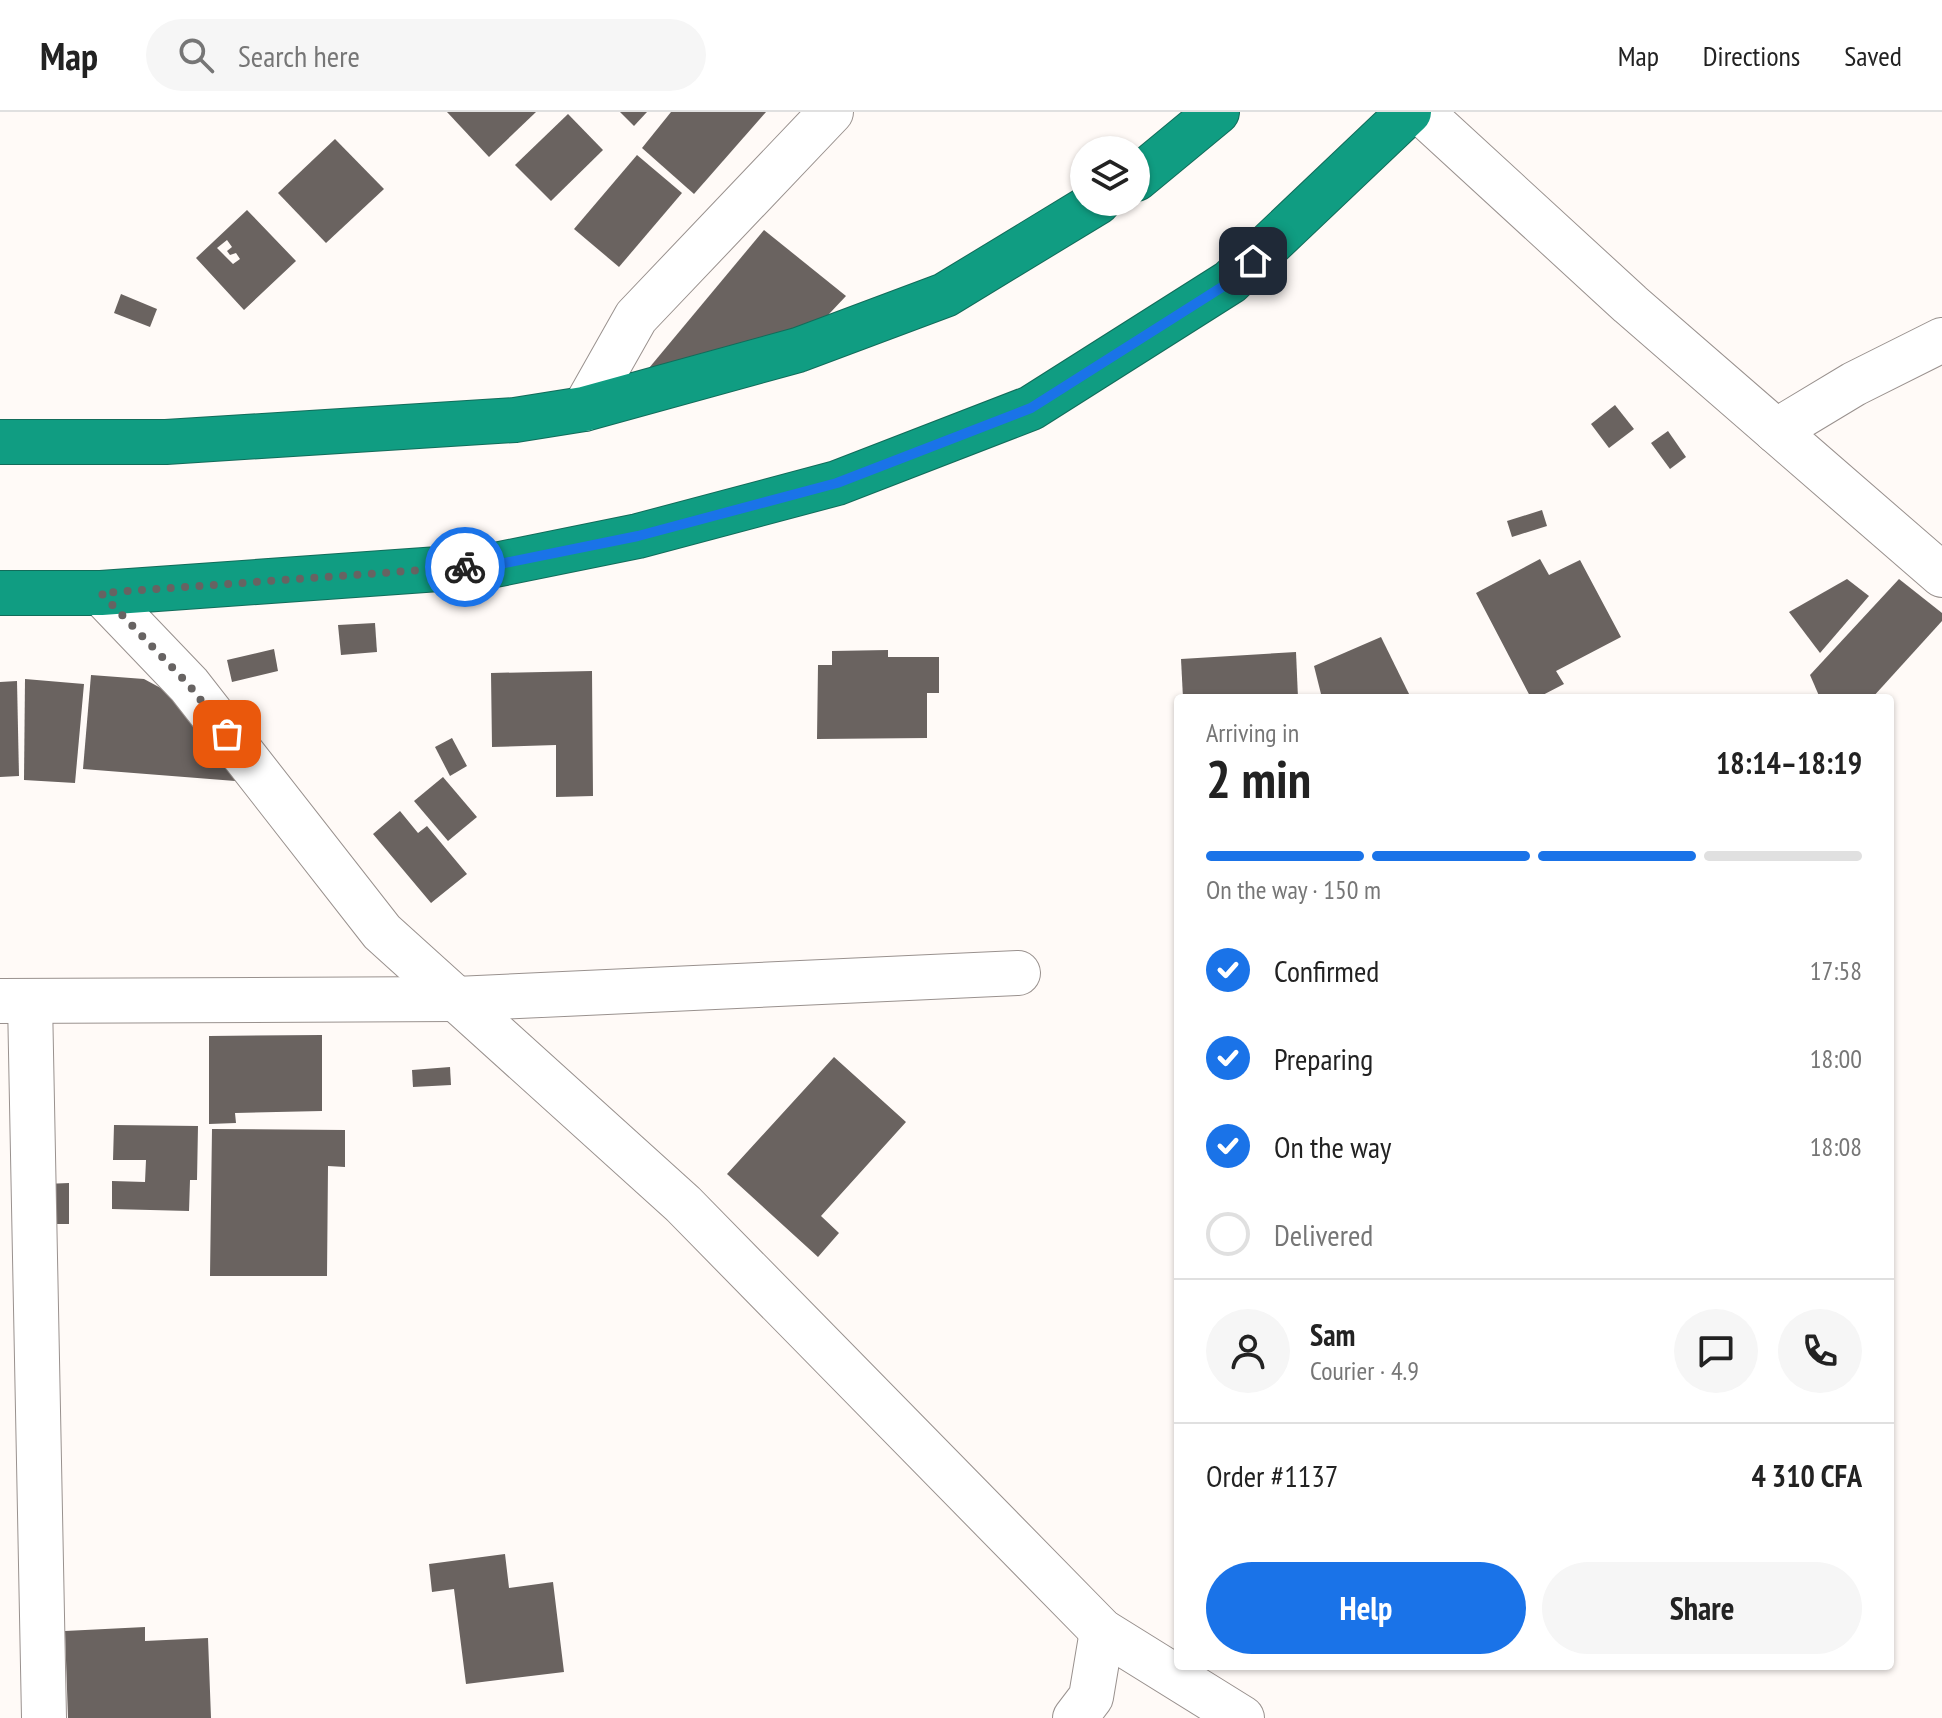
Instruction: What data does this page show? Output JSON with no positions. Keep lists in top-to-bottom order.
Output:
{
  "page": {
    "header": "Map",
    "search": "Search here",
    "nav": ["Map", "Directions", "Saved"],
    "heading": ["2 min", "Arriving in", "18:14–18:19"],
    "panel": [
      "Sam",
      "Courier · 4.9",
      "Order #1137",
      "4 310 CFA"
    ],
    "bar": "On the way · 150 m",
    "list": [
      ["Confirmed", "17:58"],
      ["Preparing", "18:00"],
      ["On the way", "18:08"],
      "Delivered"
    ],
    "buttons": ["Help", "Share"]
  }
}
